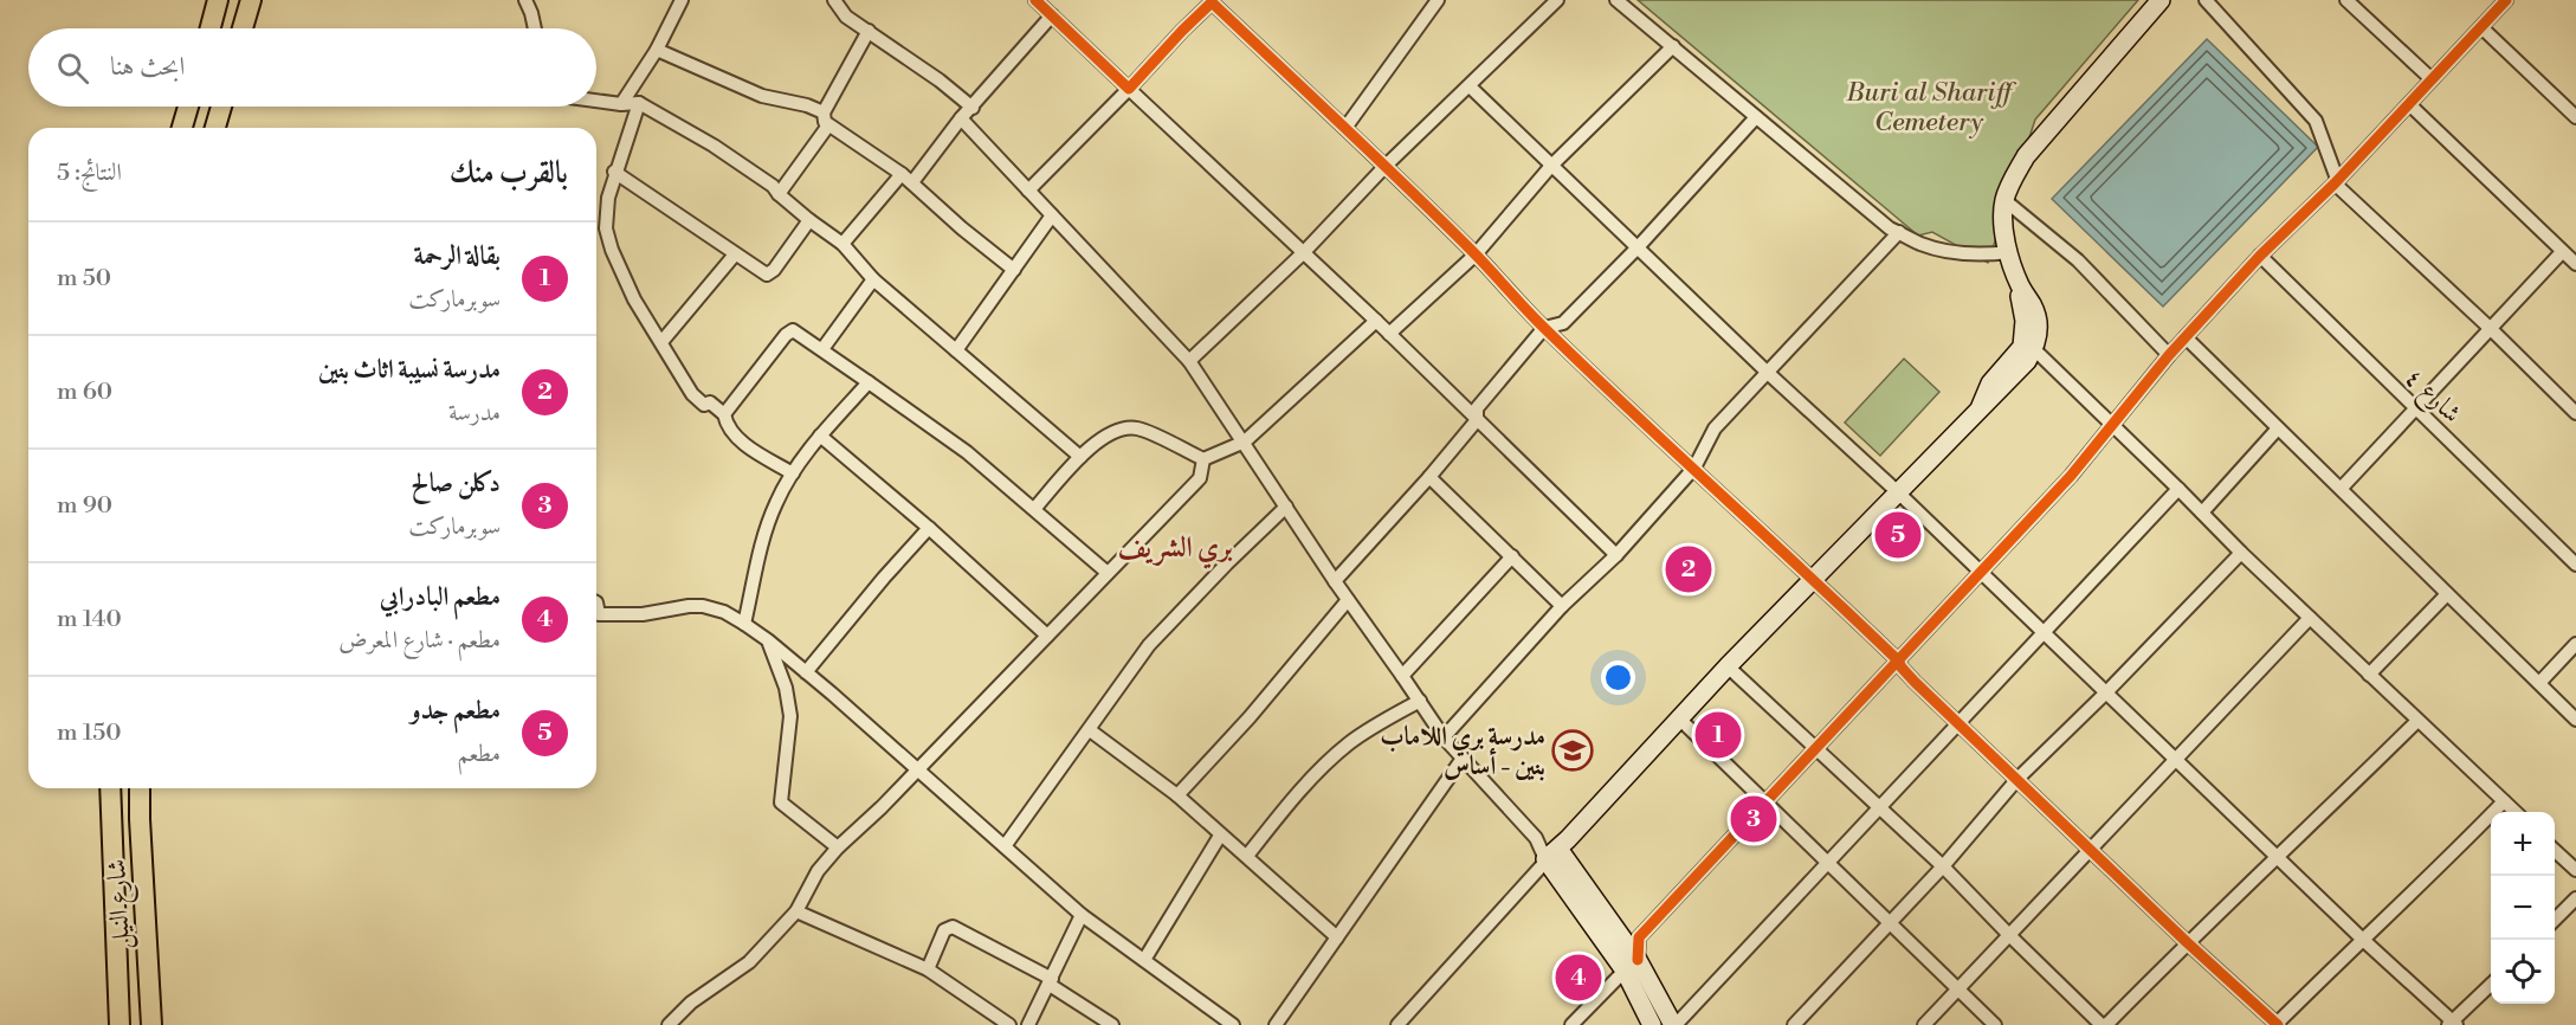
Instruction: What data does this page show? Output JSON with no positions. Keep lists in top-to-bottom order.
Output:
{
  "streets": {
    "main road": ["شارع النيل"],
    "street": ["شارع ٤"]
  },
  "districts": ["بري الشريف"],
  "parks": ["Buri al Shariff Cemetery"],
  "places": {
    "school or university": ["مدرسة بري اللاماب بنين - أساس"]
  },
  "page": {
    "search": "ابحث هنا",
    "heading": ["بالقرب منك", "النتائج: 5"],
    "list": [
      {
        "mark": "1",
        "name": "بقالة الرحمة",
        "note": "سوبرماركت",
        "value": "50 m"
      },
      {
        "mark": "2",
        "name": "مدرسة نسيبة اثاث بنين",
        "note": "مدرسة",
        "value": "60 m"
      },
      {
        "mark": "3",
        "name": "دكلن صالح",
        "note": "سوبرماركت",
        "value": "90 m"
      },
      {
        "mark": "4",
        "name": "مطعم البادرابي",
        "note": "مطعم · شارع المعرض",
        "value": "140 m"
      },
      {
        "mark": "5",
        "name": "مطعم جدو",
        "note": "مطعم",
        "value": "150 m"
      }
    ],
    "pins": [
      "5",
      "2",
      "1",
      "3",
      "4"
    ],
    "map_buttons": ["+", "−"]
  }
}
